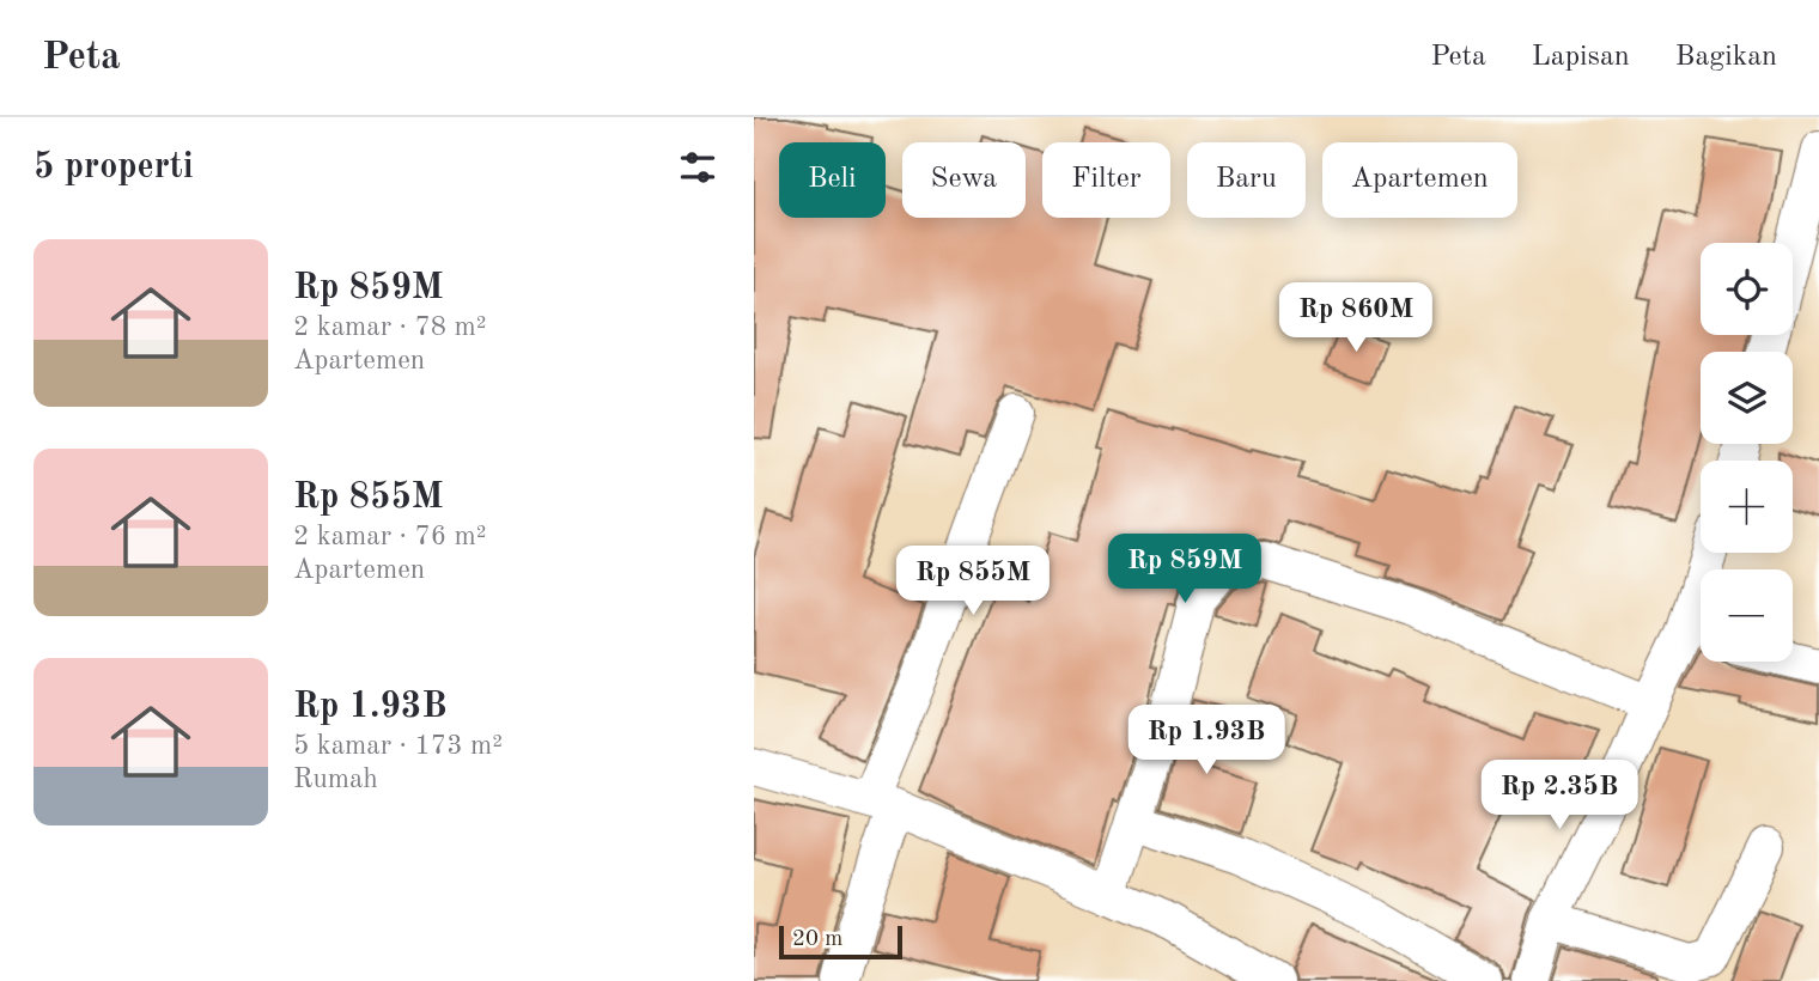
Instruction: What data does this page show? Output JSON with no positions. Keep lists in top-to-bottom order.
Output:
{
  "scale_bar": "20 m",
  "page": {
    "header": "Peta",
    "nav": ["Peta", "Lapisan", "Bagikan"],
    "heading": "5 properti",
    "chip": [
      "Beli",
      "Sewa",
      "Filter",
      "Baru",
      "Apartemen"
    ],
    "list": [
      {
        "name": "Rp 859M",
        "note": "2 kamar · 78 m² · Apartemen"
      },
      {
        "name": "Rp 855M",
        "note": "2 kamar · 76 m² · Apartemen"
      },
      {
        "name": "Rp 1.93B",
        "note": "5 kamar · 173 m² · Rumah"
      }
    ],
    "map_buttons": ["+", "−"],
    "price": [
      "Rp 860M",
      "Rp 859M",
      "Rp 855M",
      "Rp 1.93B",
      "Rp 2.35B"
    ],
    "scale": "20 m"
  }
}
